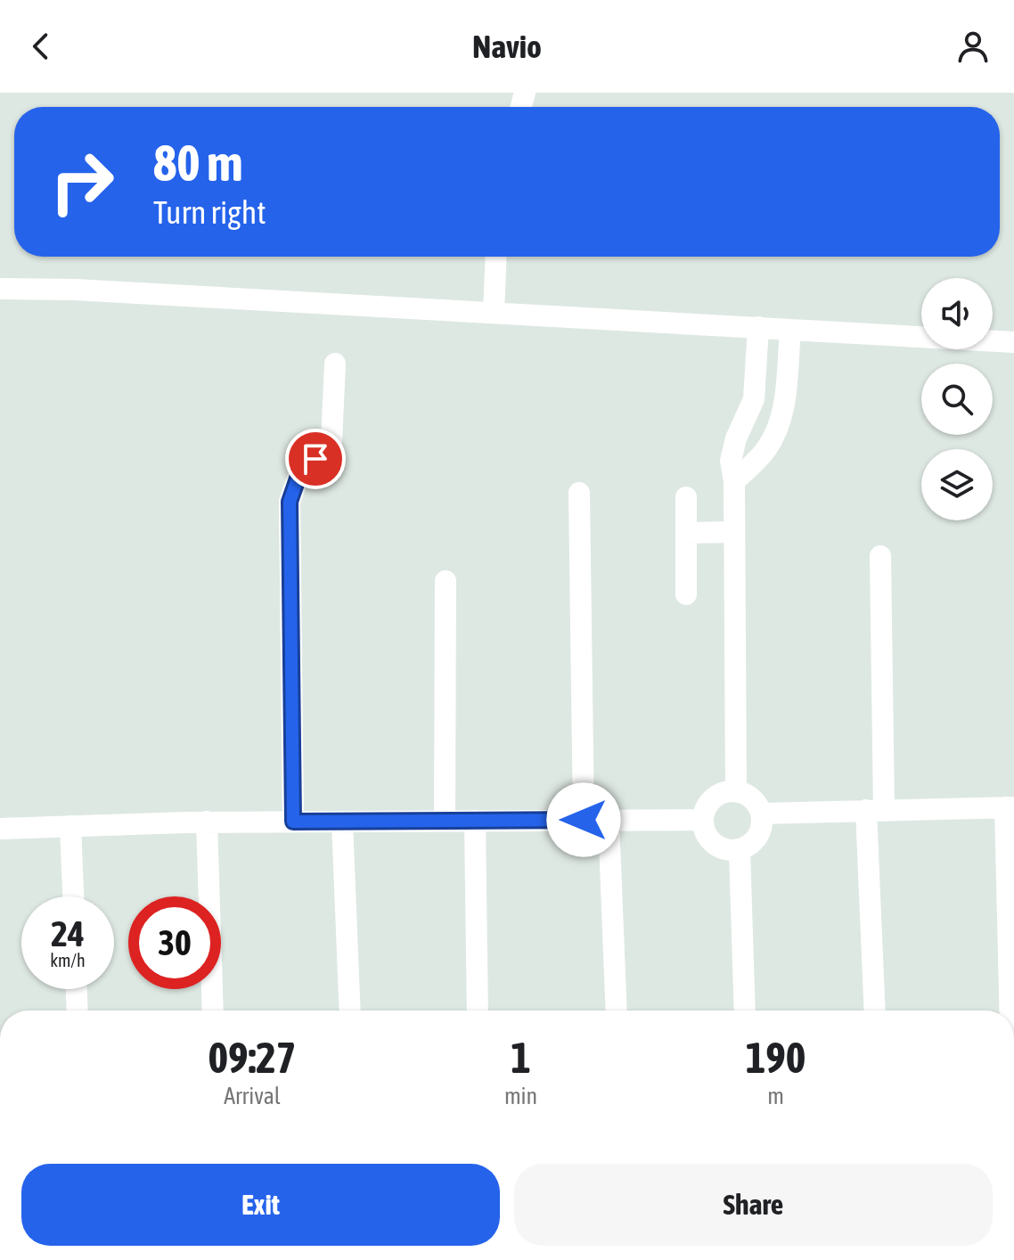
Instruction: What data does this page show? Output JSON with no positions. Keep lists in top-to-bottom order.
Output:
{
  "page": {
    "header": "Navio",
    "turn": ["80 m", "Turn right"],
    "speed": "24 km/h",
    "limit": "30",
    "eta": [
      "09:27",
      "Arrival",
      "1",
      "min",
      "190",
      "m"
    ],
    "buttons": ["Exit", "Share"]
  }
}
